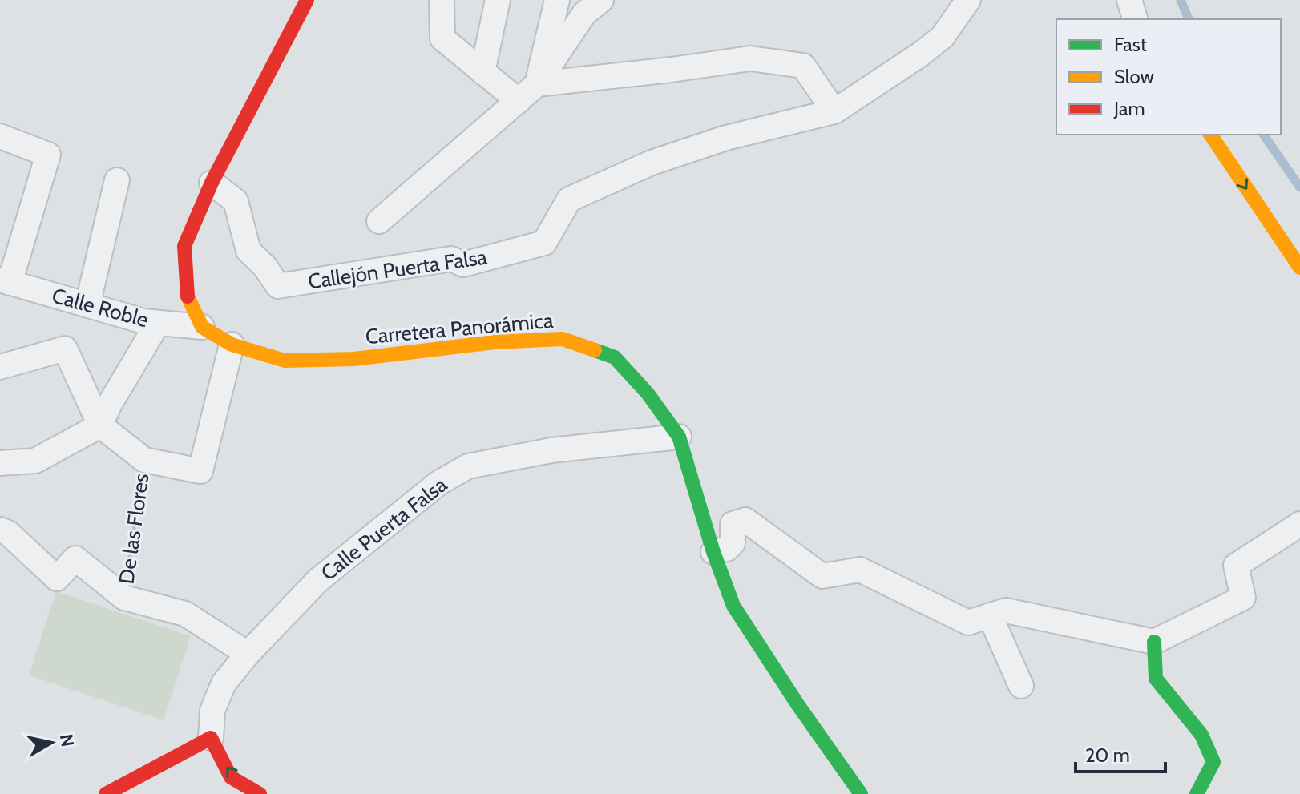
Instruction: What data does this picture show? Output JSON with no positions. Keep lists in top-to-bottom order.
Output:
{
  "streets": {
    "street": [
      "Callejón Puerta Falsa",
      "Calle Roble",
      "Carretera Panorámica",
      "Calle Puerta Falsa"
    ],
    "path": ["De las Flores"]
  },
  "crossings": [
    ["Calle Roble", "Carretera Panorámica"],
    ["Carretera Panorámica", "Calle Puerta Falsa"]
  ],
  "legend": ["Fast", "Slow", "Jam"],
  "scale_bar": "20 m",
  "north": "right"
}
